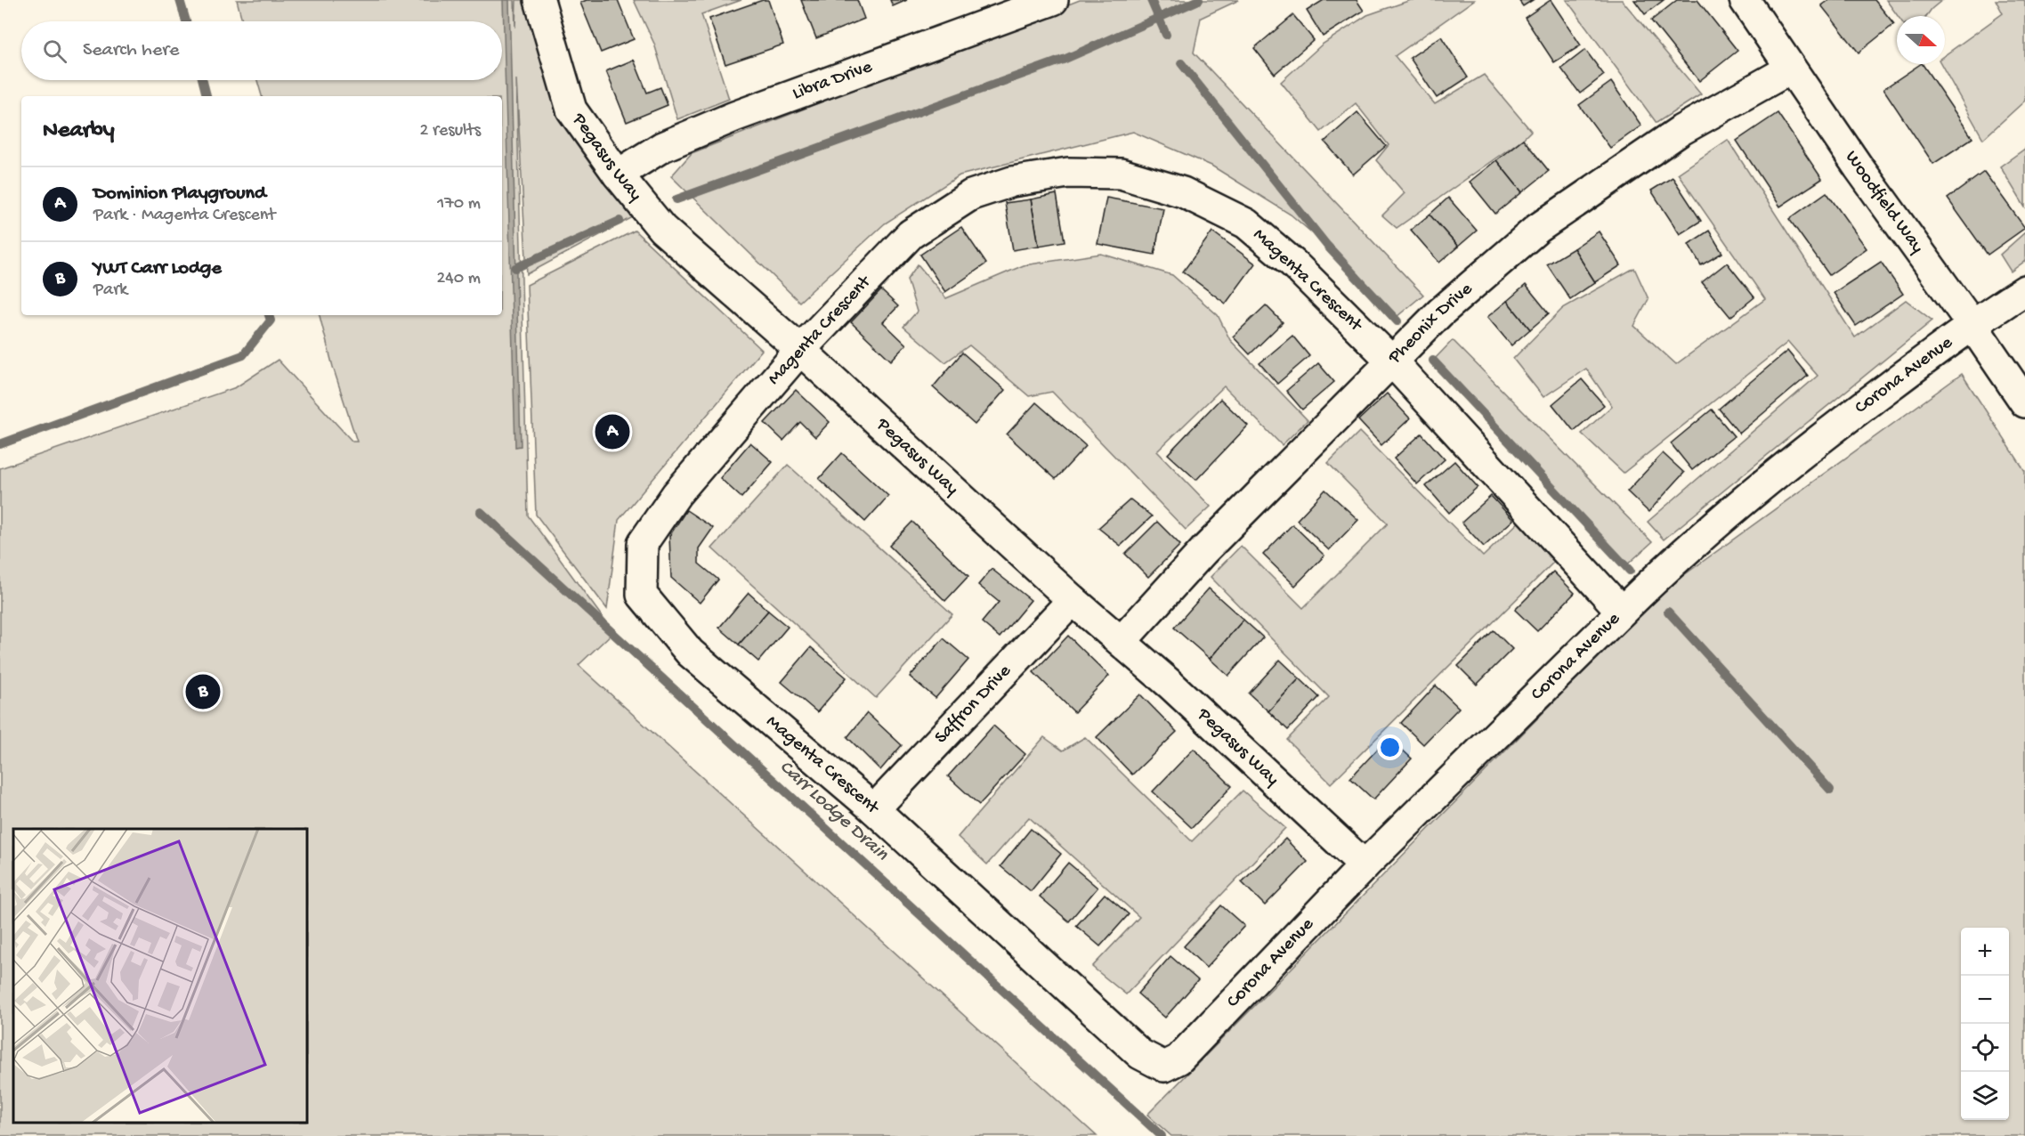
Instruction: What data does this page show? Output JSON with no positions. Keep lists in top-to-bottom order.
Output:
{
  "streets": {
    "street": [
      "Libra Drive",
      "Pegasus Way",
      "Woodfield Way",
      "Magenta Crescent",
      "Pheonix Drive",
      "Corona Avenue",
      "Saffron Drive"
    ]
  },
  "crossings": [
    ["Libra Drive", "Pegasus Way"],
    ["Pegasus Way", "Magenta Crescent"],
    ["Pegasus Way", "Pheonix Drive"],
    ["Pegasus Way", "Corona Avenue"],
    ["Pegasus Way", "Saffron Drive"],
    ["Woodfield Way", "Pheonix Drive"],
    ["Woodfield Way", "Corona Avenue"],
    ["Magenta Crescent", "Pheonix Drive"],
    ["Magenta Crescent", "Corona Avenue"],
    ["Magenta Crescent", "Saffron Drive"]
  ],
  "water": ["Carr Lodge Drain"],
  "north": "right",
  "page": {
    "search": "Search here",
    "heading": ["Nearby", "2 results"],
    "list": [
      {
        "mark": "A",
        "name": "Dominion Playground",
        "note": "Park · Magenta Crescent",
        "value": "170 m"
      },
      {
        "mark": "B",
        "name": "YWT Carr Lodge",
        "note": "Park",
        "value": "240 m"
      }
    ],
    "pins": ["A", "B"],
    "map_buttons": ["+", "−"]
  }
}
